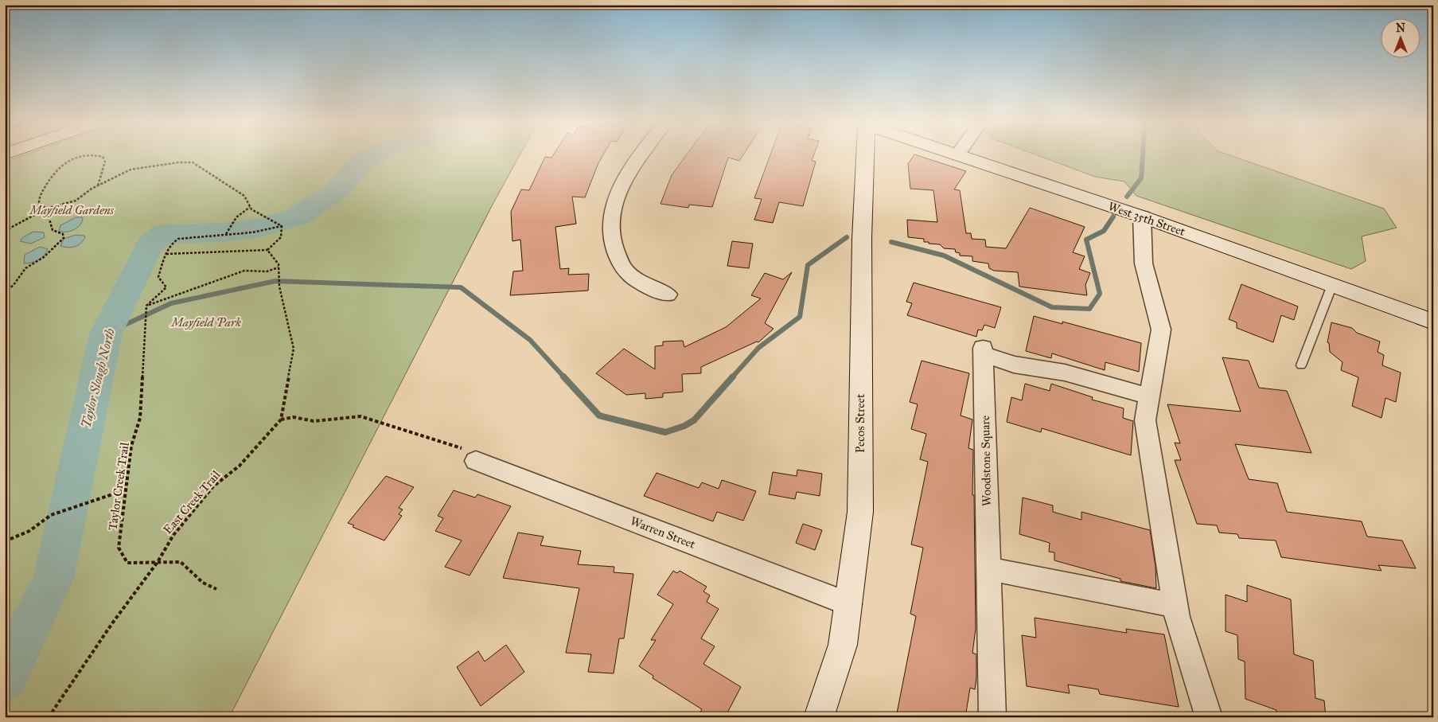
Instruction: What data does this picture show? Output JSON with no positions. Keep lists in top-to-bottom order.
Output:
{
  "streets": {
    "street": [
      "West 35th Street",
      "Pecos Street",
      "Woodstone Square",
      "Warren Street"
    ],
    "path": ["Taylor Creek Trail", "East Creek Trail"]
  },
  "crossings": [
    ["Pecos Street", "Warren Street"],
    ["Taylor Creek Trail", "East Creek Trail"]
  ],
  "water": ["Taylor Slough North"],
  "parks": ["Mayfield Gardens", "Mayfield Park"],
  "north": "top"
}
